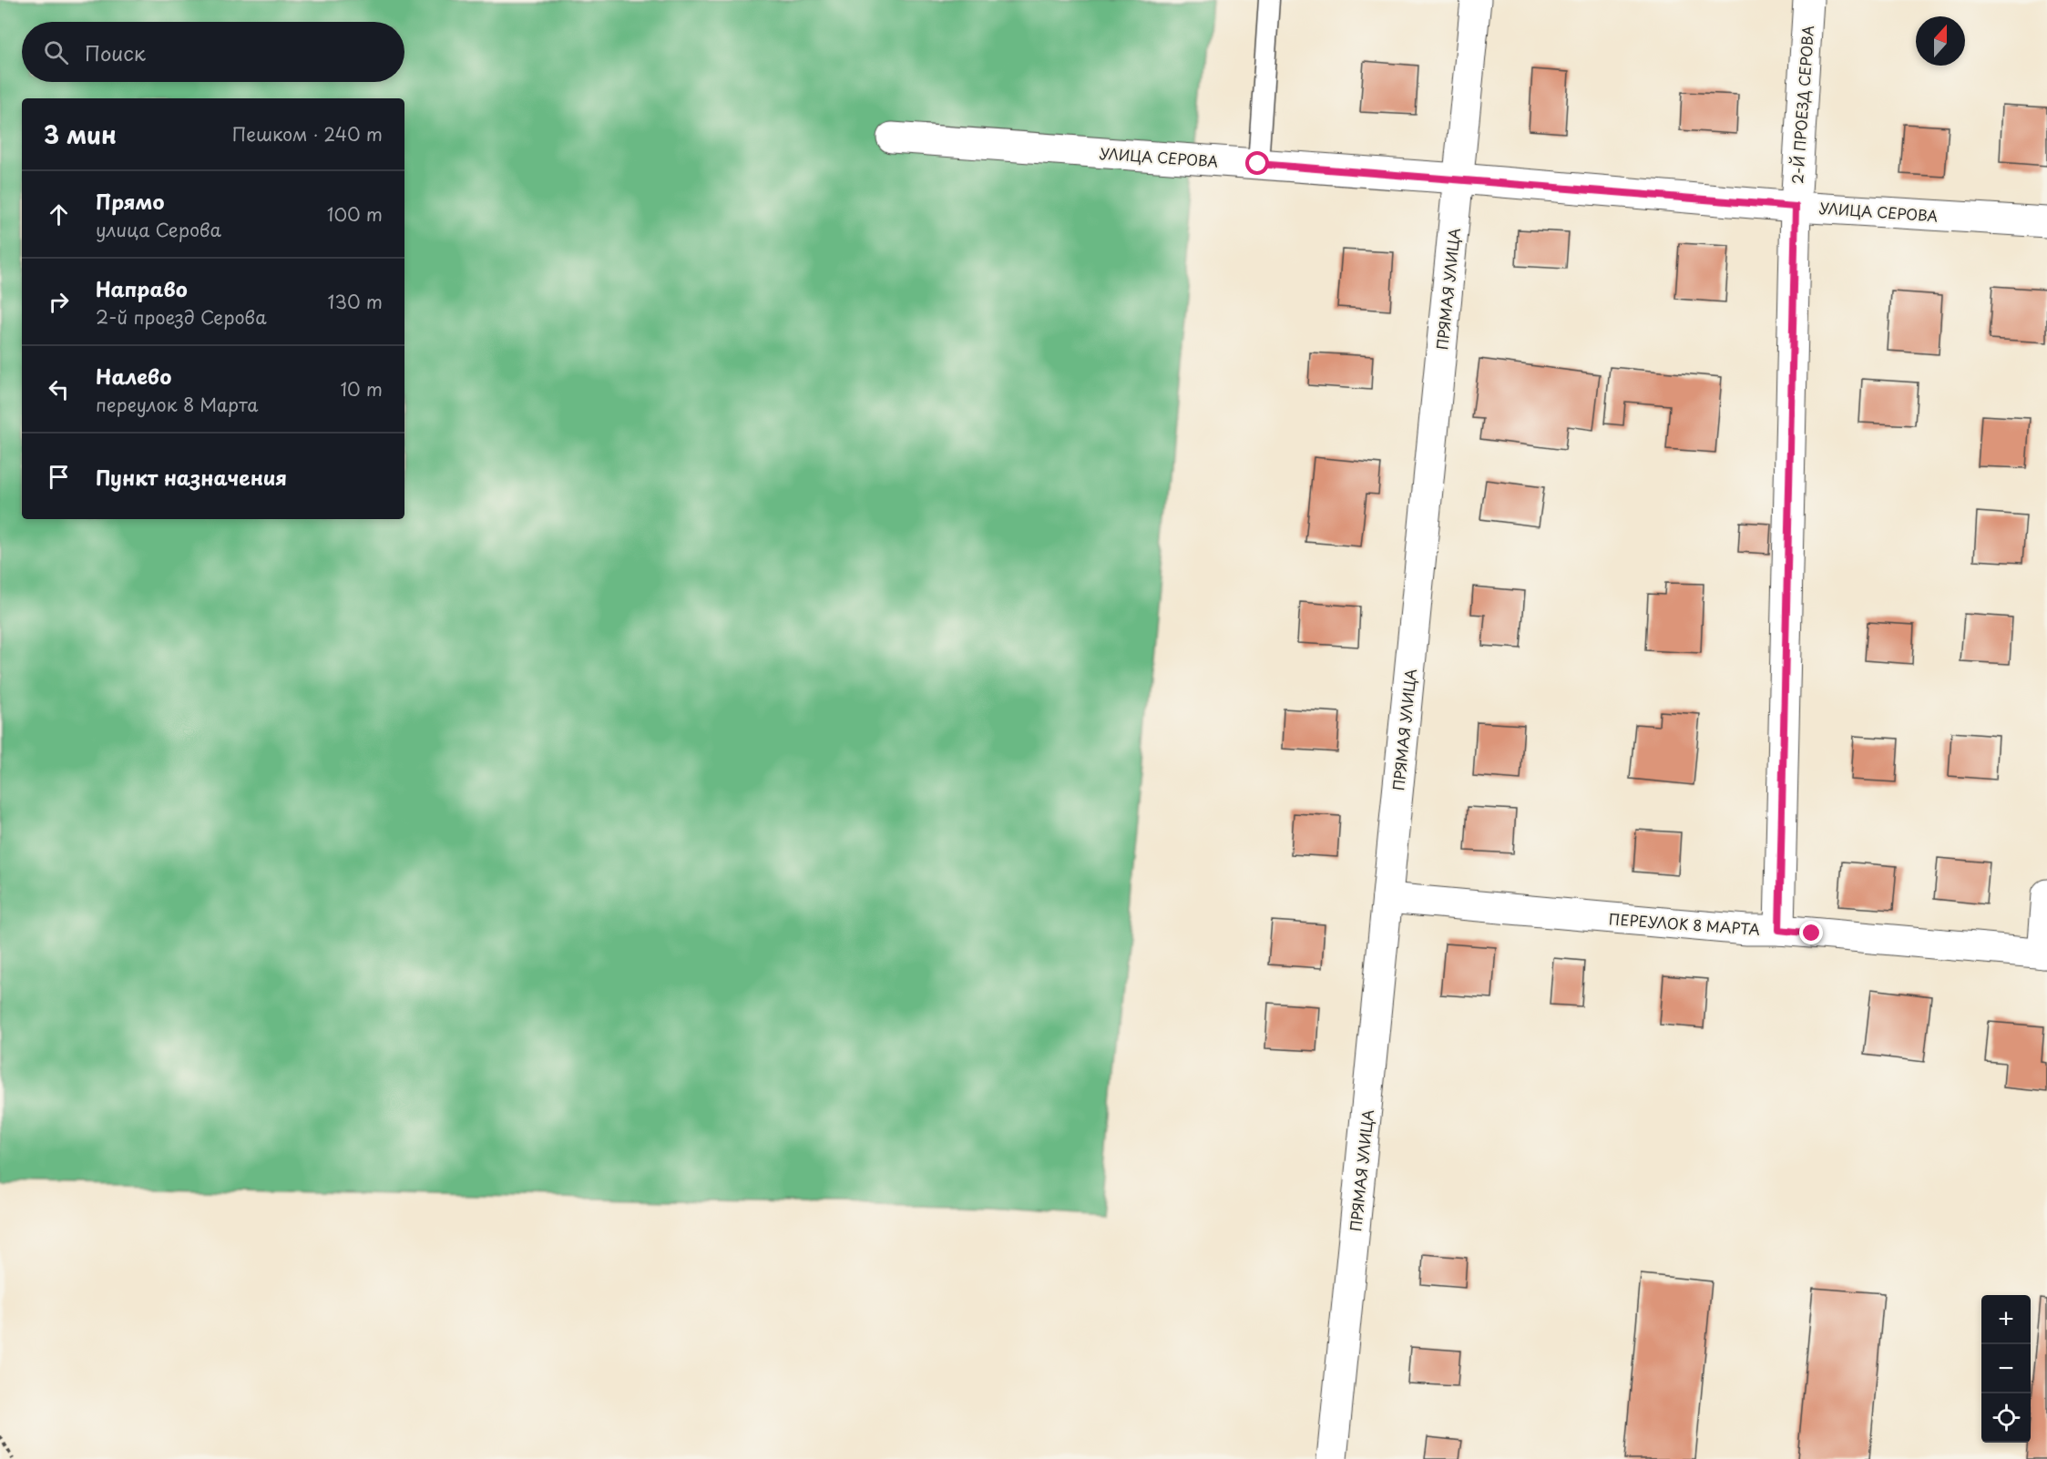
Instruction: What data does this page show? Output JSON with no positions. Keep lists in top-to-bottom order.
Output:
{
  "streets": {
    "street": [
      "2-Й ПРОЕЗД СЕРОВА",
      "УЛИЦА СЕРОВА",
      "ПРЯМАЯ УЛИЦА",
      "ПЕРЕУЛОК 8 МАРТА"
    ]
  },
  "crossings": [
    ["2-Й ПРОЕЗД СЕРОВА", "УЛИЦА СЕРОВА"],
    ["2-Й ПРОЕЗД СЕРОВА", "ПЕРЕУЛОК 8 МАРТА"],
    ["УЛИЦА СЕРОВА", "ПРЯМАЯ УЛИЦА"],
    ["ПРЯМАЯ УЛИЦА", "ПЕРЕУЛОК 8 МАРТА"]
  ],
  "north": "top",
  "page": {
    "search": "Поиск",
    "heading": ["3 мин", "Пешком · 240 m"],
    "list": [
      ["Прямо", "улица Серова", "100 m"],
      ["Направо", "2-й проезд Серова", "130 m"],
      ["Налево", "переулок 8 Марта", "10 m"],
      "Пункт назначения"
    ],
    "map_buttons": ["+", "−"]
  }
}
